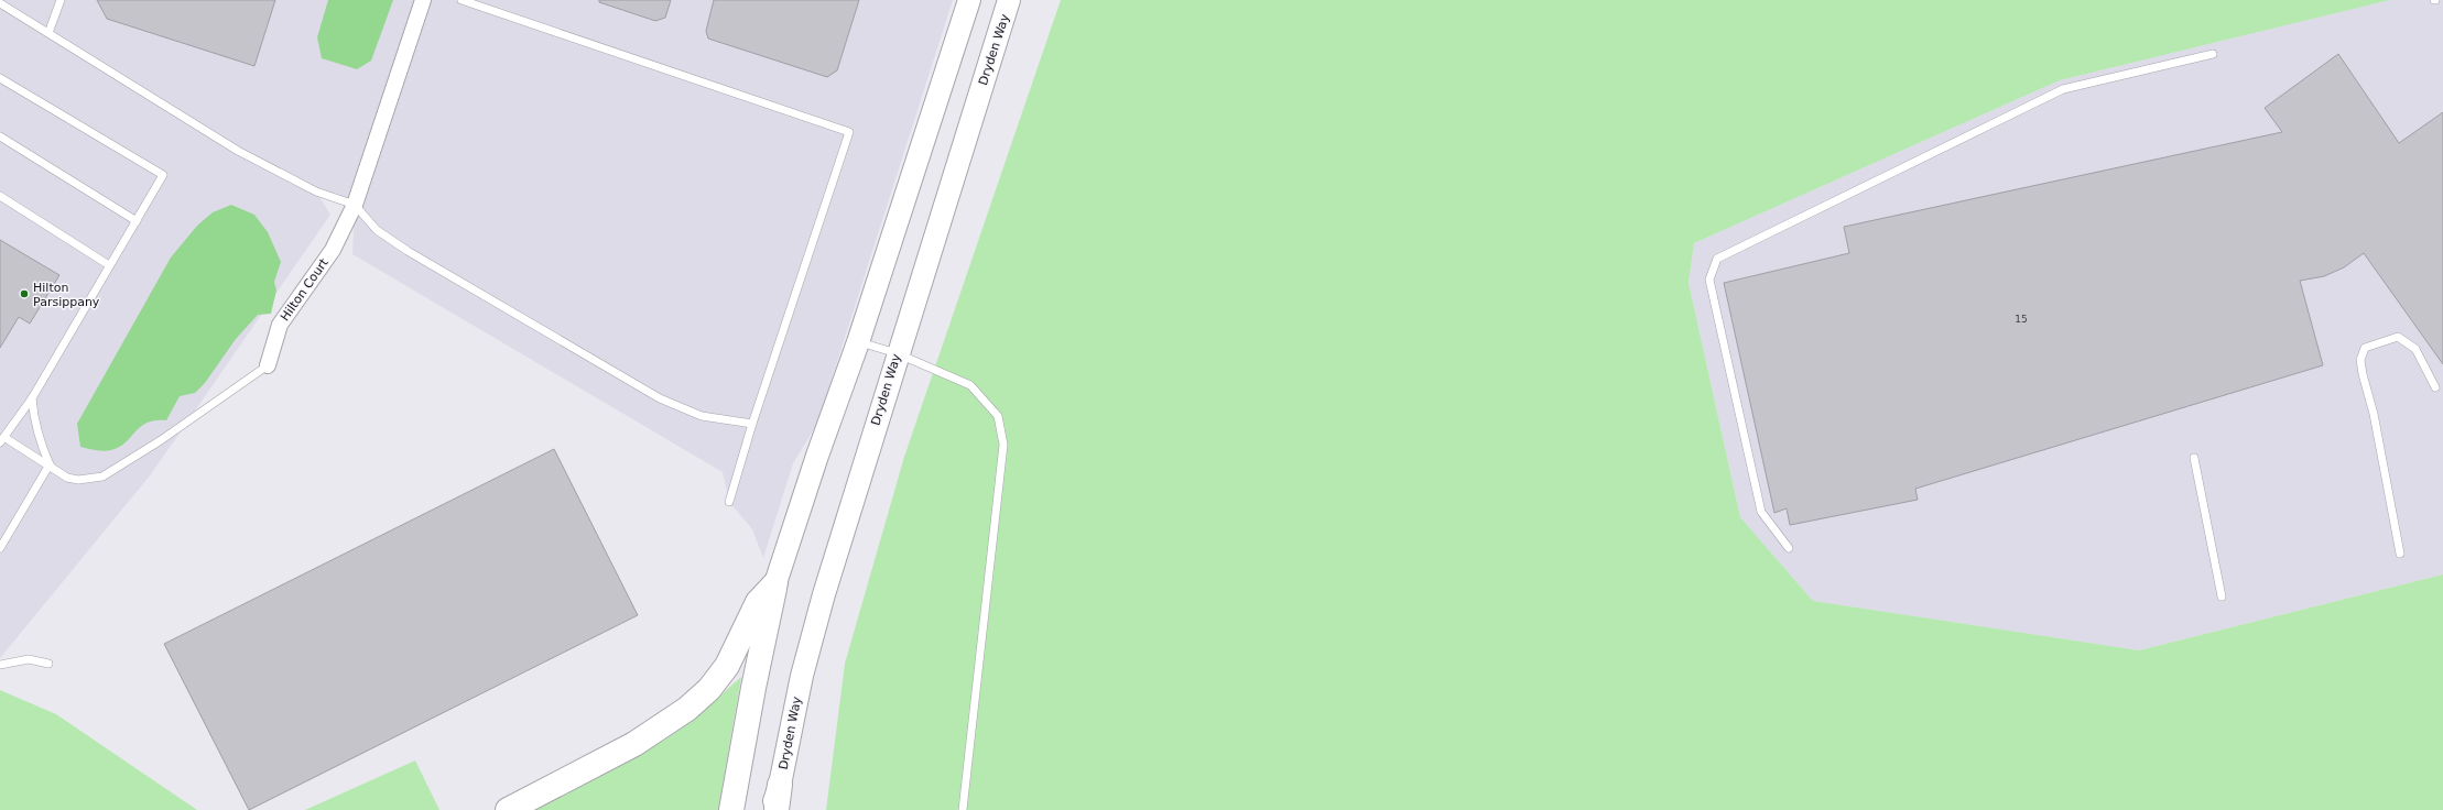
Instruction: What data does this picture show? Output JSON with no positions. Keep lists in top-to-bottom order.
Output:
{
  "streets": {
    "street": ["Dryden Way", "Hilton Court"]
  },
  "places": ["Hilton Parsippany"],
  "house_numbers": ["15"]
}
